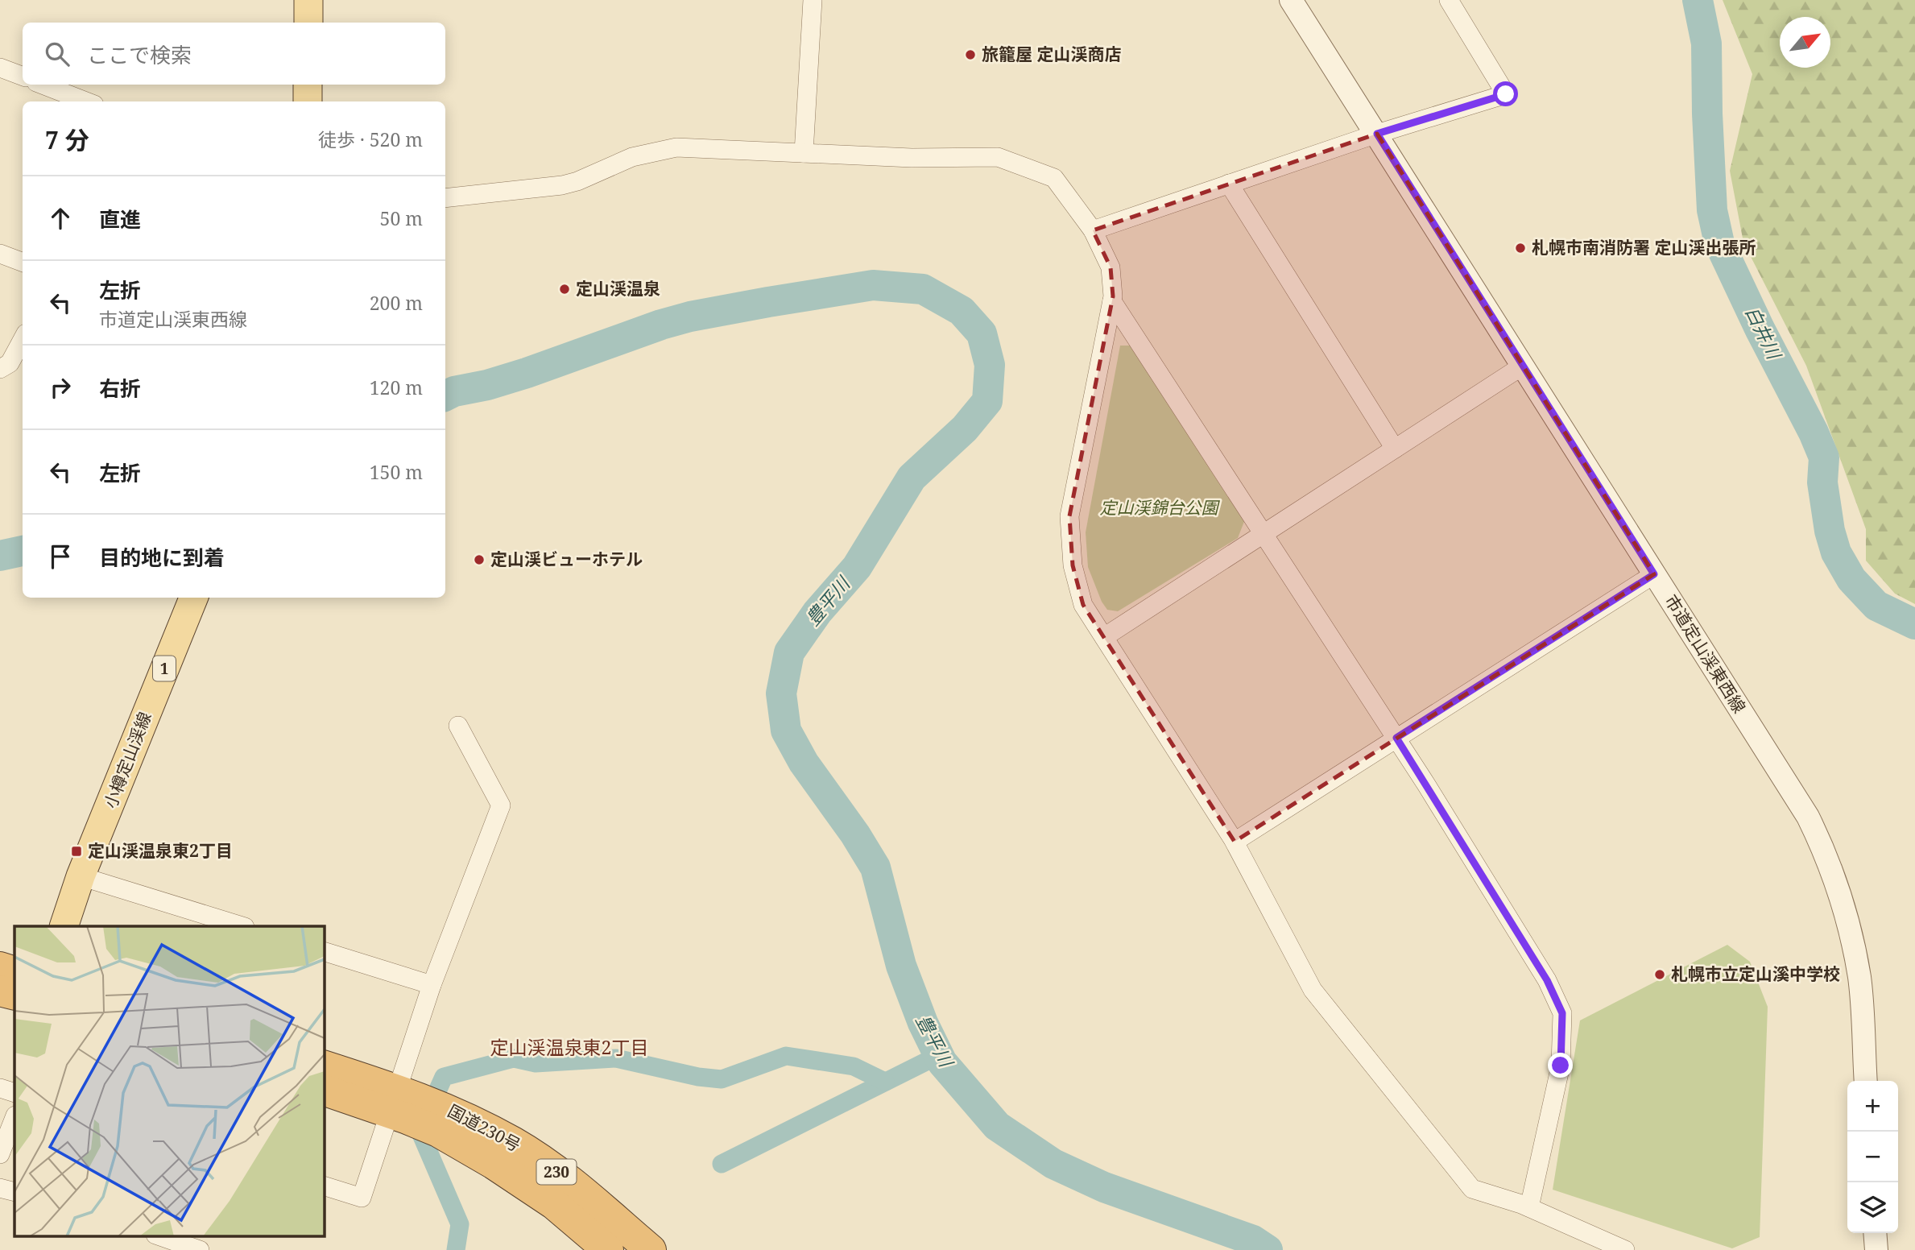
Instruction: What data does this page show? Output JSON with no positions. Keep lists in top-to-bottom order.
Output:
{
  "streets": {
    "highway": ["国道230号", "230"],
    "main road": ["1", "小樽定山渓線"],
    "street": ["市道定山渓東西線"]
  },
  "districts": ["定山渓温泉東2丁目"],
  "water": ["白井川", "豊平川"],
  "parks": ["定山渓錦台公園"],
  "places": {
    "other": [
      "旅籠屋 定山渓商店",
      "札幌市南消防署 定山渓出張所",
      "定山渓温泉",
      "定山渓ビューホテル",
      "札幌市立定山溪中学校"
    ],
    "transit": ["定山渓温泉東2丁目"]
  },
  "north": "top right",
  "page": {
    "search": "ここで検索",
    "heading": ["7 分", "徒歩 · 520 m"],
    "list": [
      ["直進", "50 m"],
      ["左折", "市道定山渓東西線", "200 m"],
      ["右折", "120 m"],
      ["左折", "150 m"],
      "目的地に到着"
    ],
    "map_buttons": ["+", "−"]
  }
}
